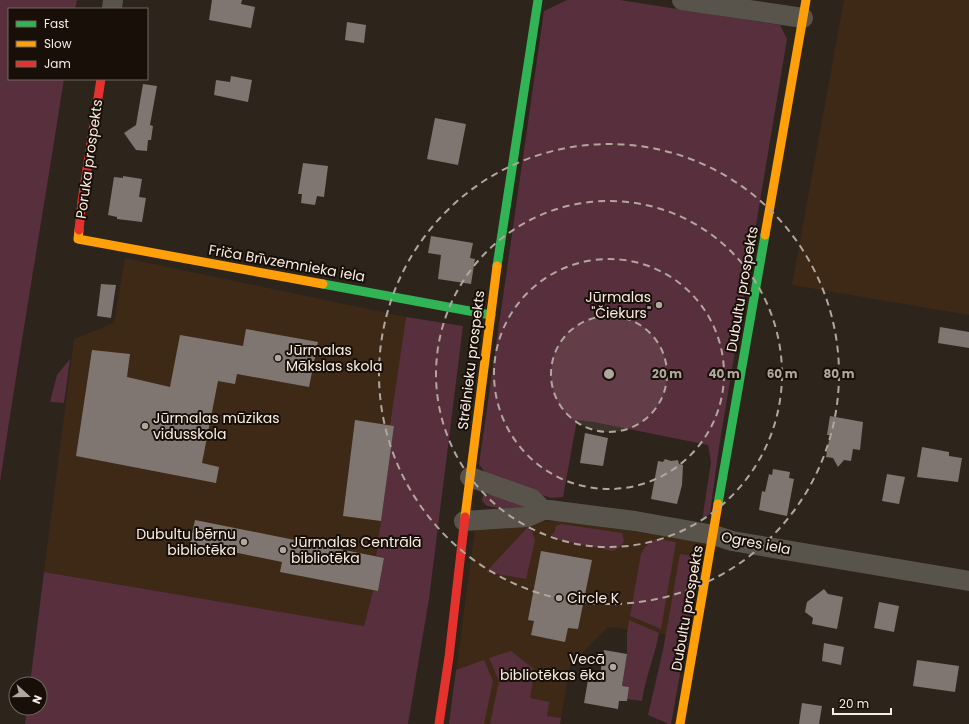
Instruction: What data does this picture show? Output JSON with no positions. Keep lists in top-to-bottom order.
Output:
{
  "streets": {
    "main road": [
      "Poruka prospekts",
      "Friča Brīvzemnieka iela",
      "Dubultu prospekts",
      "Strēlnieku prospekts"
    ],
    "street": ["Ogres iela"]
  },
  "crossings": [
    ["Poruka prospekts", "Friča Brīvzemnieka iela"],
    ["Friča Brīvzemnieka iela", "Strēlnieku prospekts"],
    ["Dubultu prospekts", "Ogres iela"],
    ["Strēlnieku prospekts", "Ogres iela"]
  ],
  "places": [
    "Jūrmalas \"Čiekurs\"",
    "Jūrmalas Mākslas skola",
    "Jūrmalas mūzikas vidusskola",
    "Dubultu bērnu bibliotēka",
    "Jūrmalas Centrālā bibliotēka",
    "Circle K",
    "Vecā bibliotēkas ēka"
  ],
  "legend": ["Fast", "Slow", "Jam"],
  "scale_bar": "20 m",
  "north": "right",
  "rings": [
    "20 m",
    "40 m",
    "60 m",
    "80 m"
  ]
}
